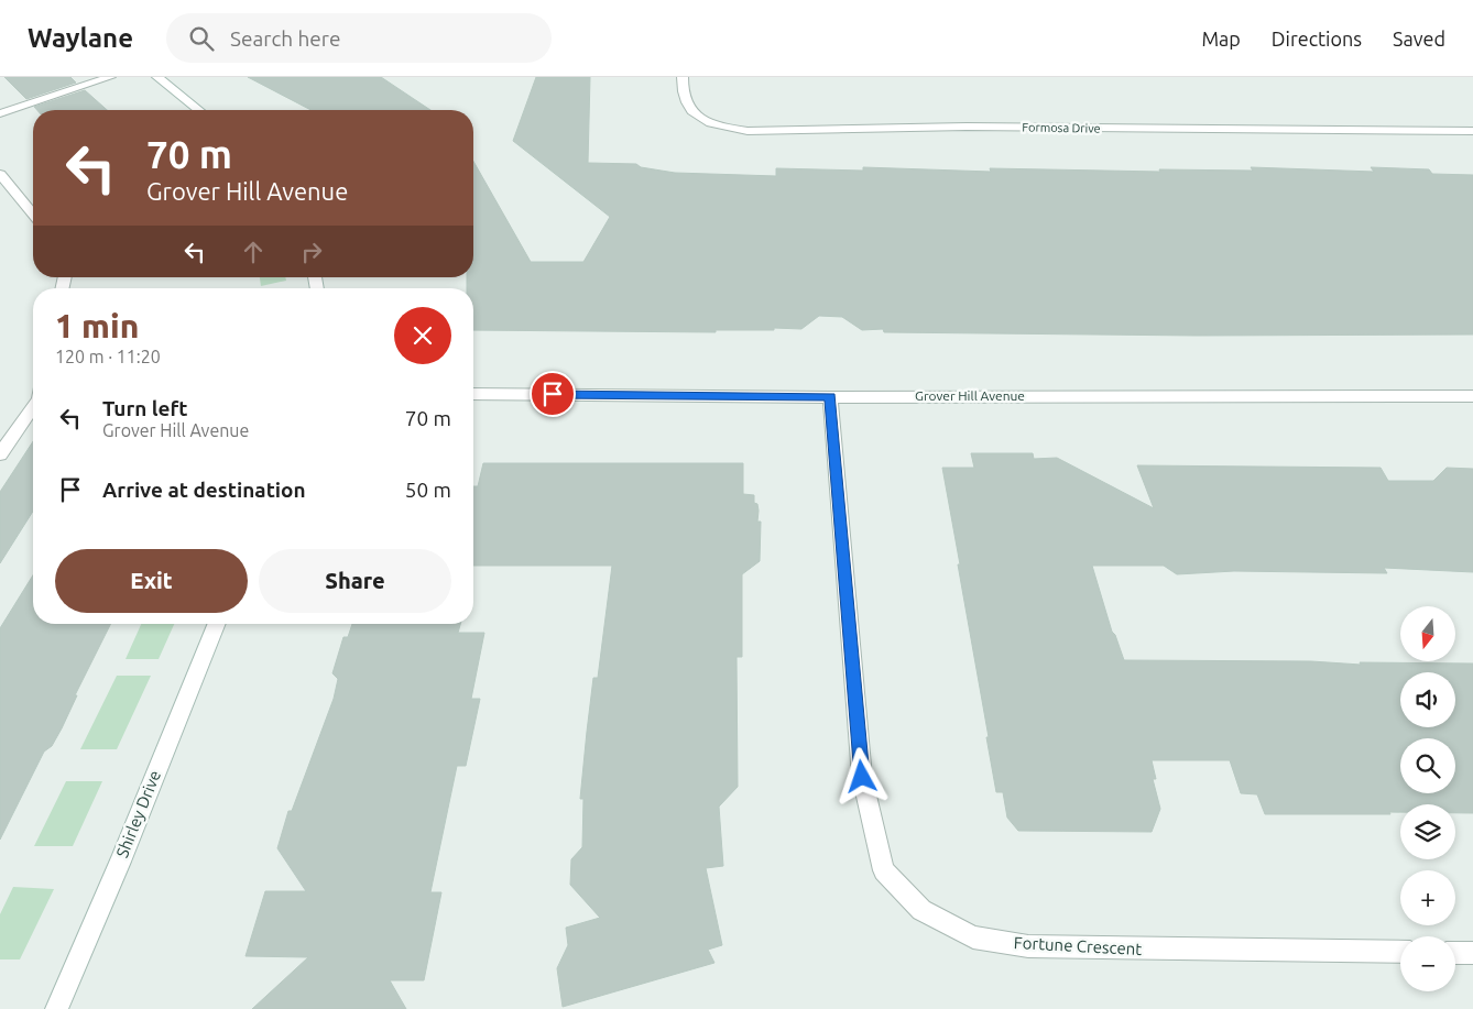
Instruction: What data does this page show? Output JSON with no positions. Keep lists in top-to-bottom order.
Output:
{
  "streets": {
    "street": [
      "Formosa Drive",
      "Grover Hill Avenue",
      "Shirley Drive",
      "Fortune Crescent"
    ]
  },
  "crossings": [
    ["Grover Hill Avenue", "Fortune Crescent"]
  ],
  "north": "bottom",
  "page": {
    "header": "Waylane",
    "search": "Search here",
    "nav": ["Map", "Directions", "Saved"],
    "turn": ["70 m", "Grover Hill Avenue"],
    "heading": ["1 min", "120 m · 11:20"],
    "list": [
      {
        "name": "Turn left",
        "note": "Grover Hill Avenue",
        "value": "70 m"
      },
      {
        "name": "Arrive at destination",
        "value": "50 m"
      }
    ],
    "buttons": ["Exit", "Share"],
    "map_buttons": ["+", "−"]
  }
}
